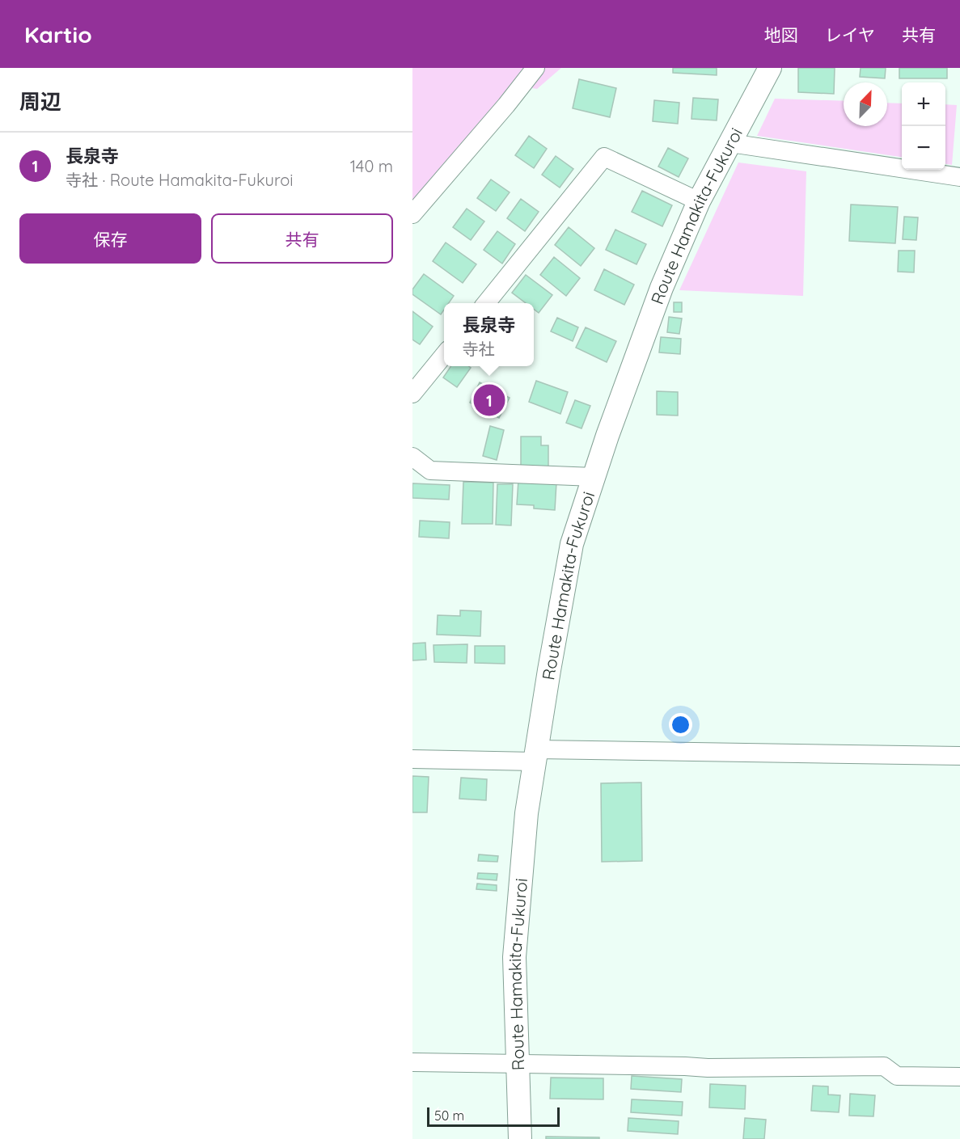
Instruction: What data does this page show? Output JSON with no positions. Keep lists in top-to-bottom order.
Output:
{
  "streets": {
    "main road": ["Route Hamakita-Fukuroi"]
  },
  "scale_bar": "50 m",
  "north": "top right",
  "page": {
    "header": "Kartio",
    "nav": ["地図", "レイヤ", "共有"],
    "heading": "周辺",
    "map_buttons": ["+", "−"],
    "list": [
      {
        "mark": "1",
        "name": "長泉寺",
        "note": "寺社 · Route Hamakita-Fukuroi",
        "value": "140 m"
      }
    ],
    "buttons": ["保存", "共有"],
    "popup": ["長泉寺", "寺社"],
    "pins": "1",
    "scale": "50 m"
  }
}
